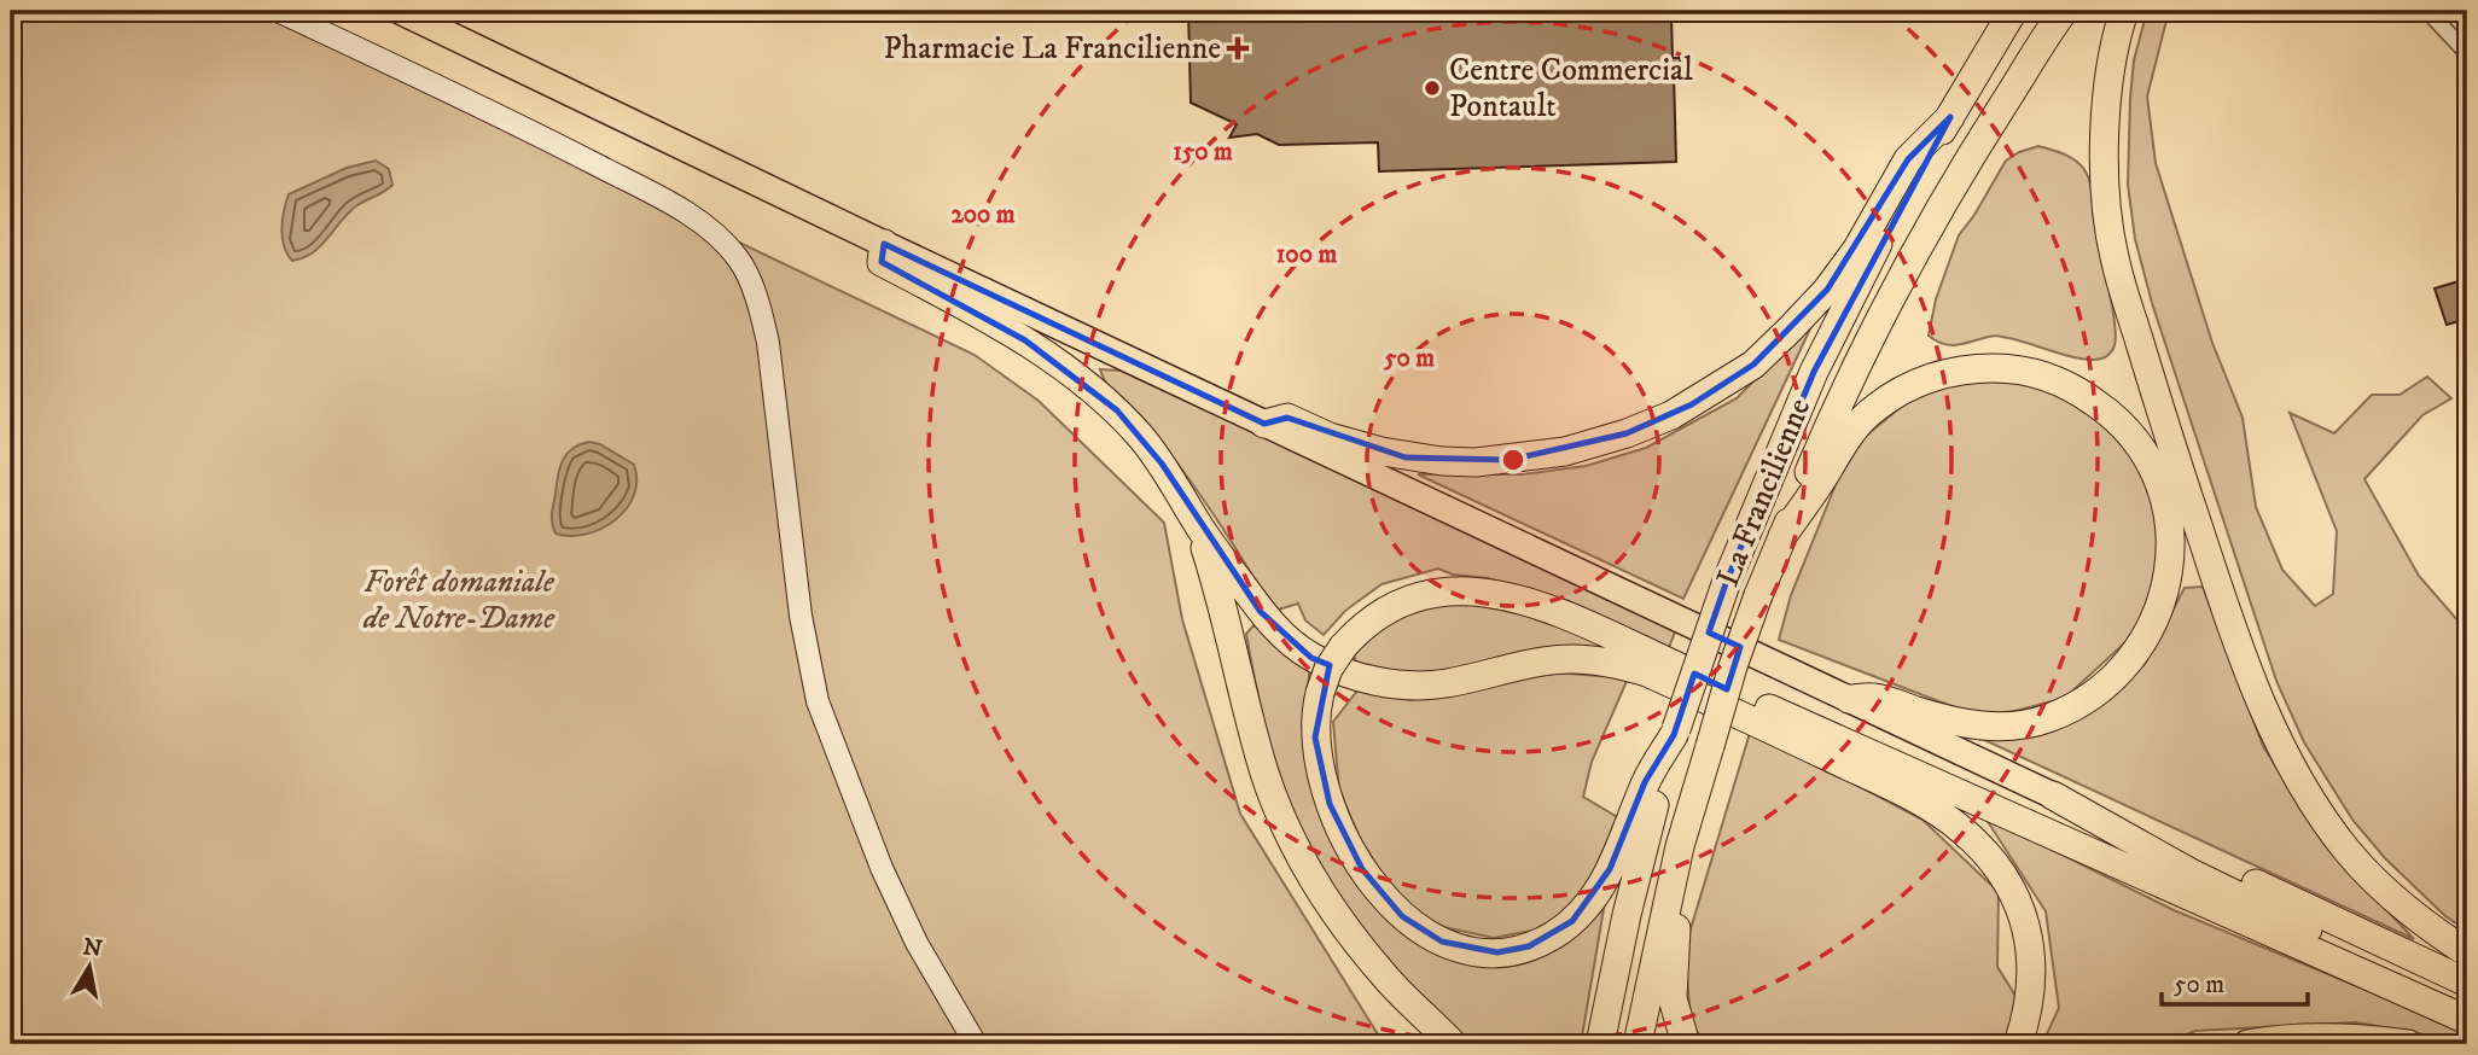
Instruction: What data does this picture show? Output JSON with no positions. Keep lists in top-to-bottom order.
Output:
{
  "streets": {
    "highway": ["La Francilienne"]
  },
  "parks": ["Forêt domaniale de Notre-Dame"],
  "places": {
    "health": ["Pharmacie La Francilienne"],
    "other": ["Centre Commercial Pontault"]
  },
  "scale_bar": "50 m",
  "north": "top",
  "rings": [
    "150 m",
    "200 m",
    "100 m",
    "50 m"
  ]
}
